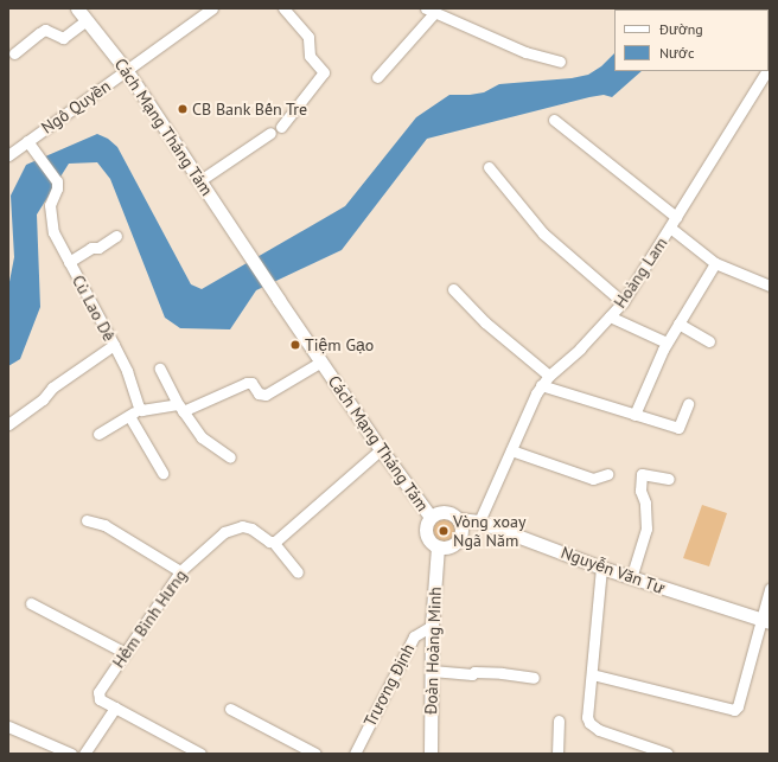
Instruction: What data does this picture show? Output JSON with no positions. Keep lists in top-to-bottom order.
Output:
{
  "streets": {
    "main road": ["Cách Mạng Tháng Tám", "Nguyễn Văn Tư", "Đoàn Hoàng Minh"],
    "street": [
      "Ngô Quyền",
      "Hoàng Lam",
      "Cù Lao Dê",
      "Hẻm Bình Hưng",
      "Trương Định"
    ]
  },
  "crossings": [
    ["Ngô Quyền", "Cách Mạng Tháng Tám"],
    ["Ngô Quyền", "Cù Lao Dê"],
    ["Cách Mạng Tháng Tám", "Nguyễn Văn Tư"],
    ["Cách Mạng Tháng Tám", "Đoàn Hoàng Minh"],
    ["Hoàng Lam", "Nguyễn Văn Tư"],
    ["Nguyễn Văn Tư", "Đoàn Hoàng Minh"],
    ["Đoàn Hoàng Minh", "Trương Định"]
  ],
  "places": ["CB Bank Bến Tre", "Tiệm Gạo", "Vòng xoay Ngã Năm"],
  "legend": ["Đường", "Nước"]
}
